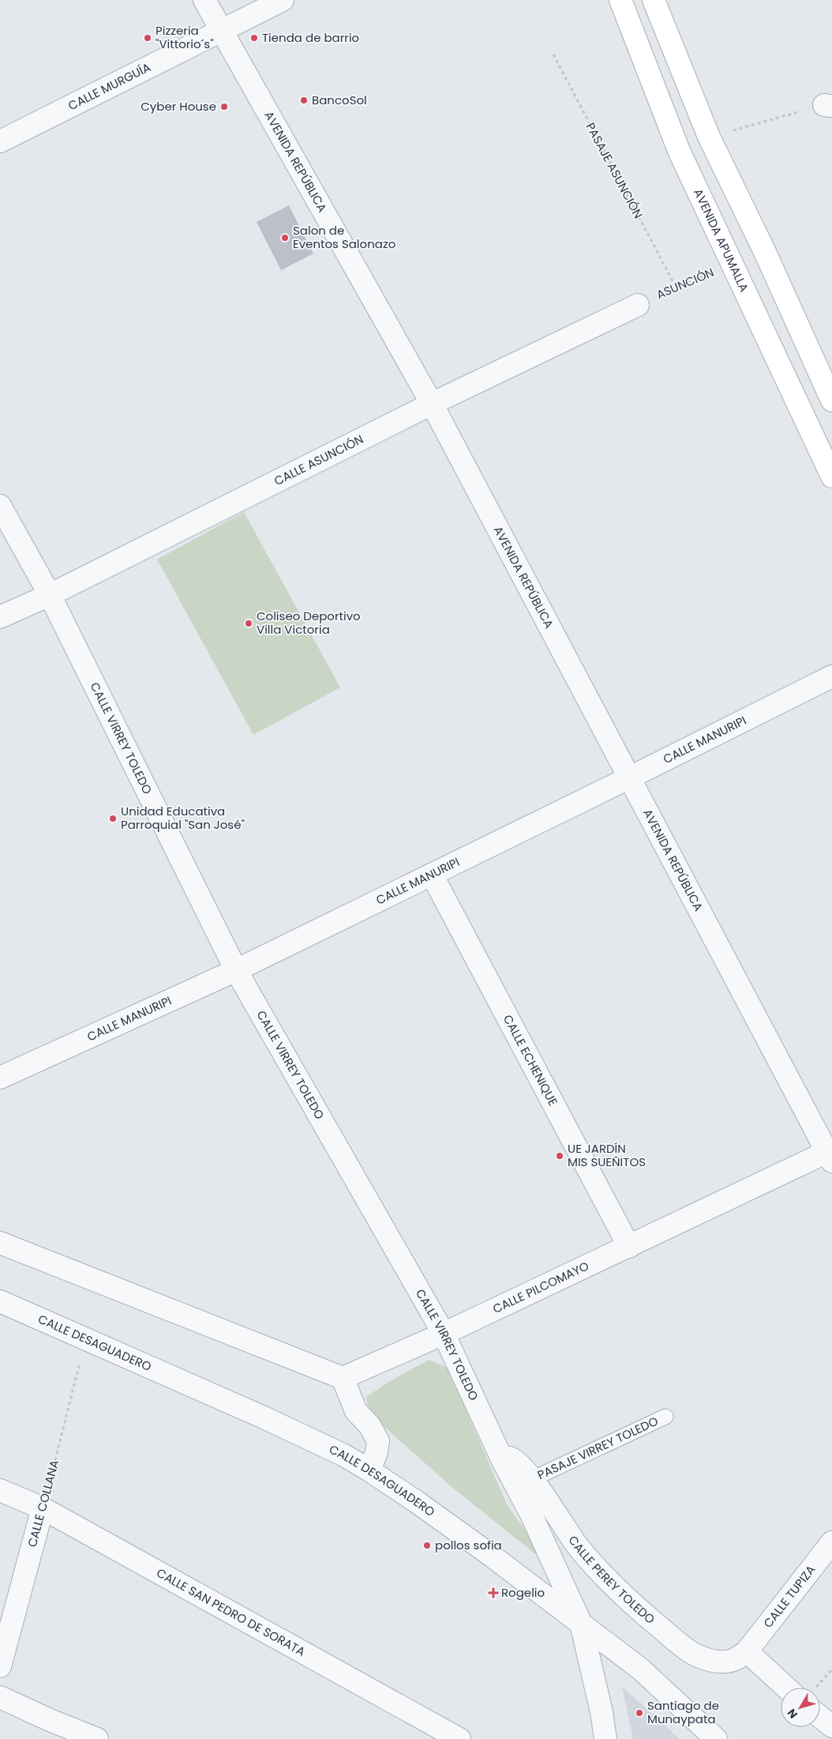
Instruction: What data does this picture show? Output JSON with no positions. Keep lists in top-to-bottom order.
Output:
{
  "streets": {
    "street": [
      "CALLE MURGUÍA",
      "AVENIDA REPÚBLICA",
      "AVENIDA APUMALLA",
      "CALLE ASUNCIÓN",
      "CALLE VIRREY TOLEDO",
      "CALLE MANURIPI",
      "CALLE ECHENIQUE",
      "CALLE PILCOMAYO",
      "CALLE DESAGUADERO",
      "CALLE COLLANA",
      "CALLE PEREY TOLEDO",
      "CALLE TUPIZA",
      "CALLE SAN PEDRO DE SORATA"
    ],
    "lane": ["PASAJE VIRREY TOLEDO"],
    "path": ["PASAJE ASUNCIÓN", "ASUNCIÓN"]
  },
  "crossings": [
    ["CALLE MURGUÍA", "AVENIDA REPÚBLICA"],
    ["AVENIDA REPÚBLICA", "CALLE ASUNCIÓN"],
    ["AVENIDA REPÚBLICA", "CALLE MANURIPI"],
    ["AVENIDA REPÚBLICA", "CALLE PILCOMAYO"],
    ["PASAJE ASUNCIÓN", "ASUNCIÓN"],
    ["AVENIDA APUMALLA", "ASUNCIÓN"],
    ["ASUNCIÓN", "CALLE ASUNCIÓN"],
    ["CALLE ASUNCIÓN", "CALLE VIRREY TOLEDO"],
    ["CALLE VIRREY TOLEDO", "CALLE MANURIPI"],
    ["CALLE VIRREY TOLEDO", "CALLE PILCOMAYO"],
    ["CALLE VIRREY TOLEDO", "CALLE DESAGUADERO"],
    ["CALLE VIRREY TOLEDO", "CALLE PEREY TOLEDO"],
    ["CALLE MANURIPI", "CALLE ECHENIQUE"],
    ["CALLE ECHENIQUE", "CALLE PILCOMAYO"],
    ["CALLE DESAGUADERO", "CALLE COLLANA"],
    ["PASAJE VIRREY TOLEDO", "CALLE PEREY TOLEDO"],
    ["CALLE COLLANA", "CALLE SAN PEDRO DE SORATA"],
    ["CALLE PEREY TOLEDO", "CALLE TUPIZA"]
  ],
  "places": {
    "other": [
      "Pizzeria \"Vittorio´s\"",
      "Tienda de barrio",
      "BancoSol",
      "Cyber House",
      "Salon de Eventos Salonazo",
      "Coliseo Deportivo Villa Victoria",
      "Unidad Educativa Parroquial \"San José\"",
      "UE JARDÍN MIS SUEÑITOS",
      "pollos sofia",
      "Santiago de Munaypata"
    ],
    "health": ["Rogelio"]
  },
  "north": "bottom left"
}
